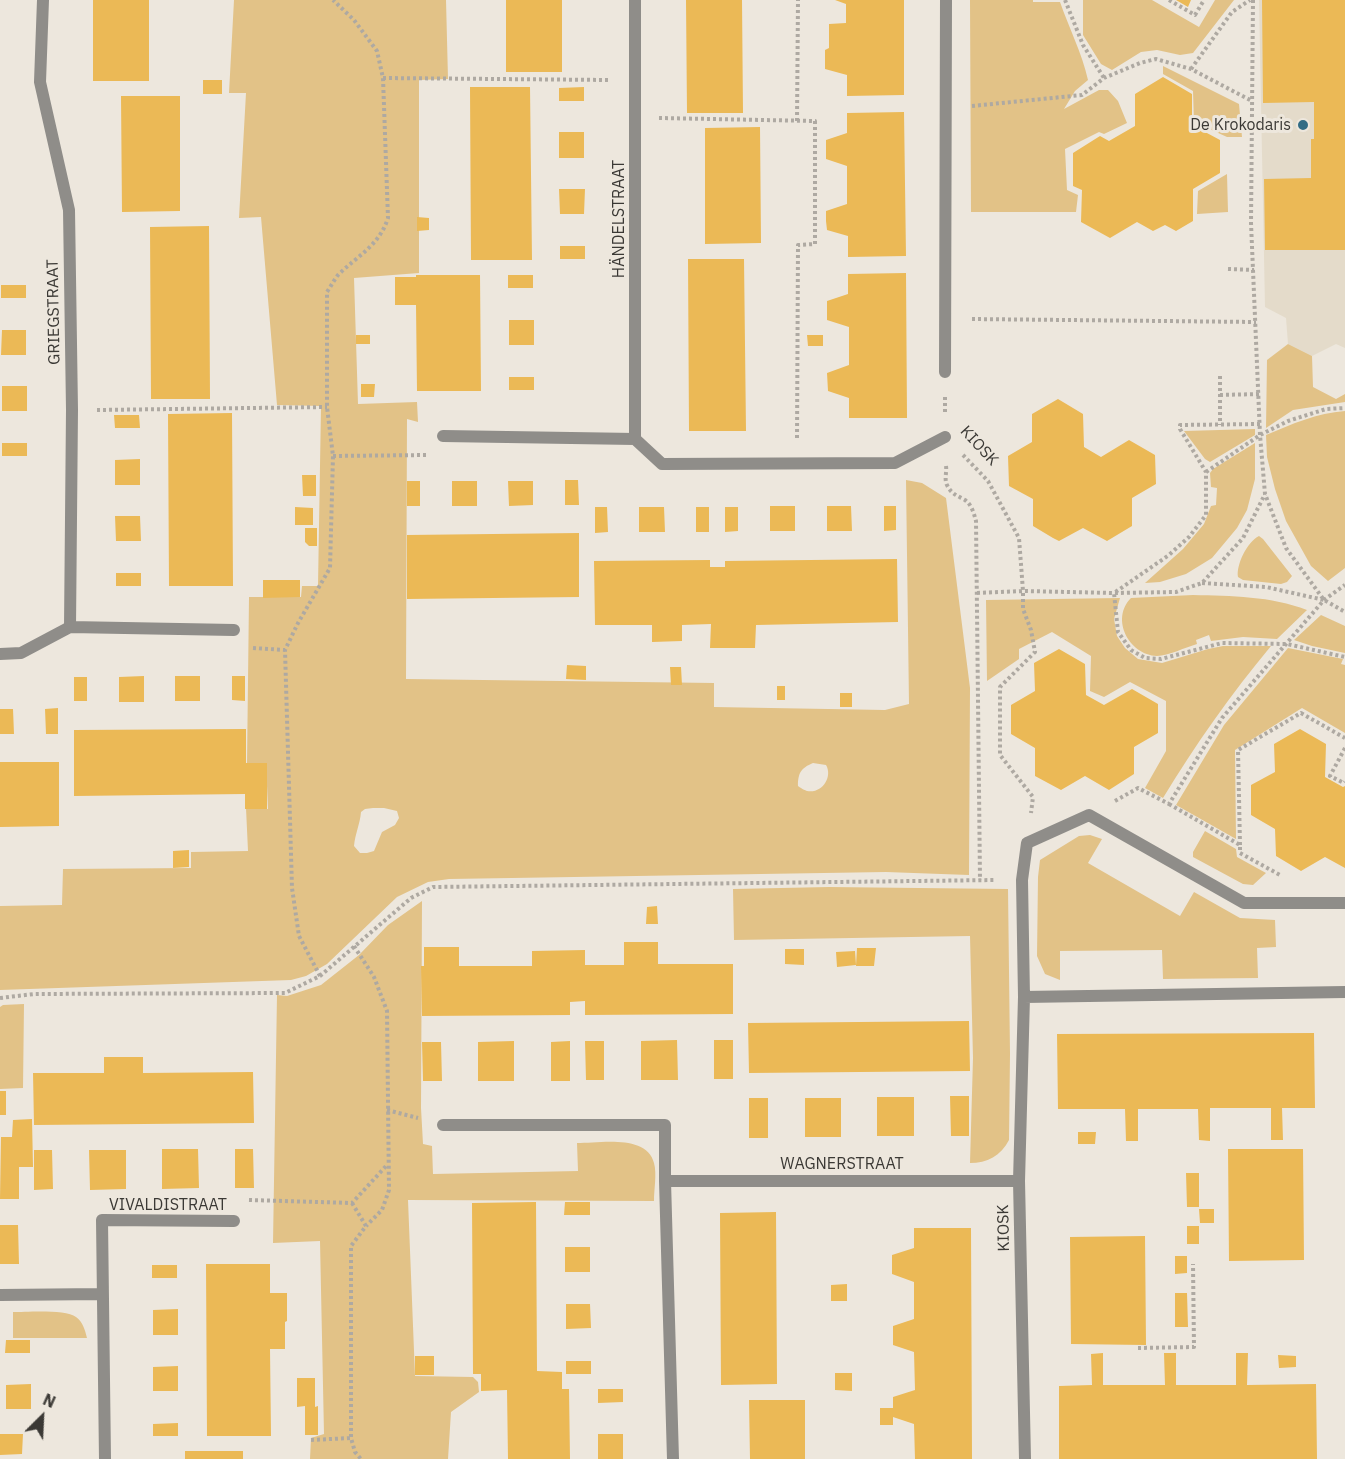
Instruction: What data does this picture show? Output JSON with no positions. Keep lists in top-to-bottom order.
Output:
{
  "streets": {
    "street": [
      "HÄNDELSTRAAT",
      "GRIEGSTRAAT",
      "KIOSK",
      "WAGNERSTRAAT",
      "VIVALDISTRAAT"
    ]
  },
  "crossings": [
    ["KIOSK", "WAGNERSTRAAT"]
  ],
  "places": ["De Krokodaris"],
  "north": "top right"
}
